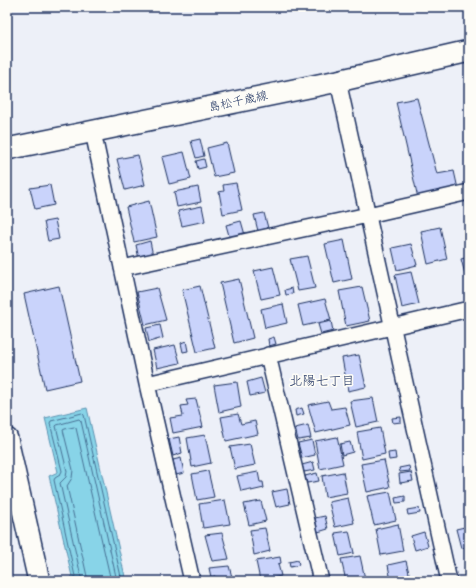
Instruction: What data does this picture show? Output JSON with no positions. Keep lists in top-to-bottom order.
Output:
{
  "streets": {
    "main road": ["島松千歳線"]
  },
  "districts": ["北陽七丁目"]
}
